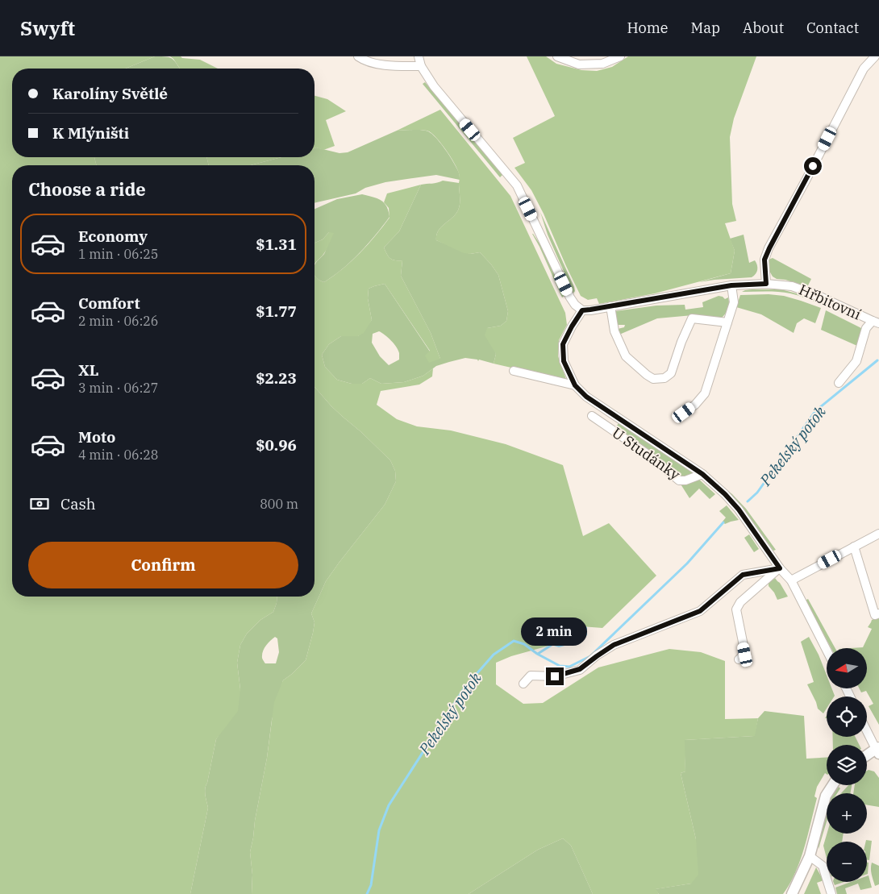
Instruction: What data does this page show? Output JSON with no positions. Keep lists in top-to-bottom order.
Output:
{
  "streets": {
    "street": ["Hřbitovní", "U Studánky"]
  },
  "water": ["Pekelský potok"],
  "north": "left",
  "page": {
    "header": "Swyft",
    "nav": [
      "Home",
      "Map",
      "About",
      "Contact"
    ],
    "banner": ["Karolíny Světlé", "K Mlýništi"],
    "heading": "Choose a ride",
    "list": [
      {
        "name": "Economy",
        "note": "1 min · 06:25",
        "value": "$1.31"
      },
      {
        "name": "Comfort",
        "note": "2 min · 06:26",
        "value": "$1.77"
      },
      {
        "name": "XL",
        "note": "3 min · 06:27",
        "value": "$2.23"
      },
      {
        "name": "Moto",
        "note": "4 min · 06:28",
        "value": "$0.96"
      }
    ],
    "pay": ["Cash", "800 m"],
    "buttons": "Confirm",
    "bubble": "2 min",
    "map_buttons": ["+", "−"]
  }
}
